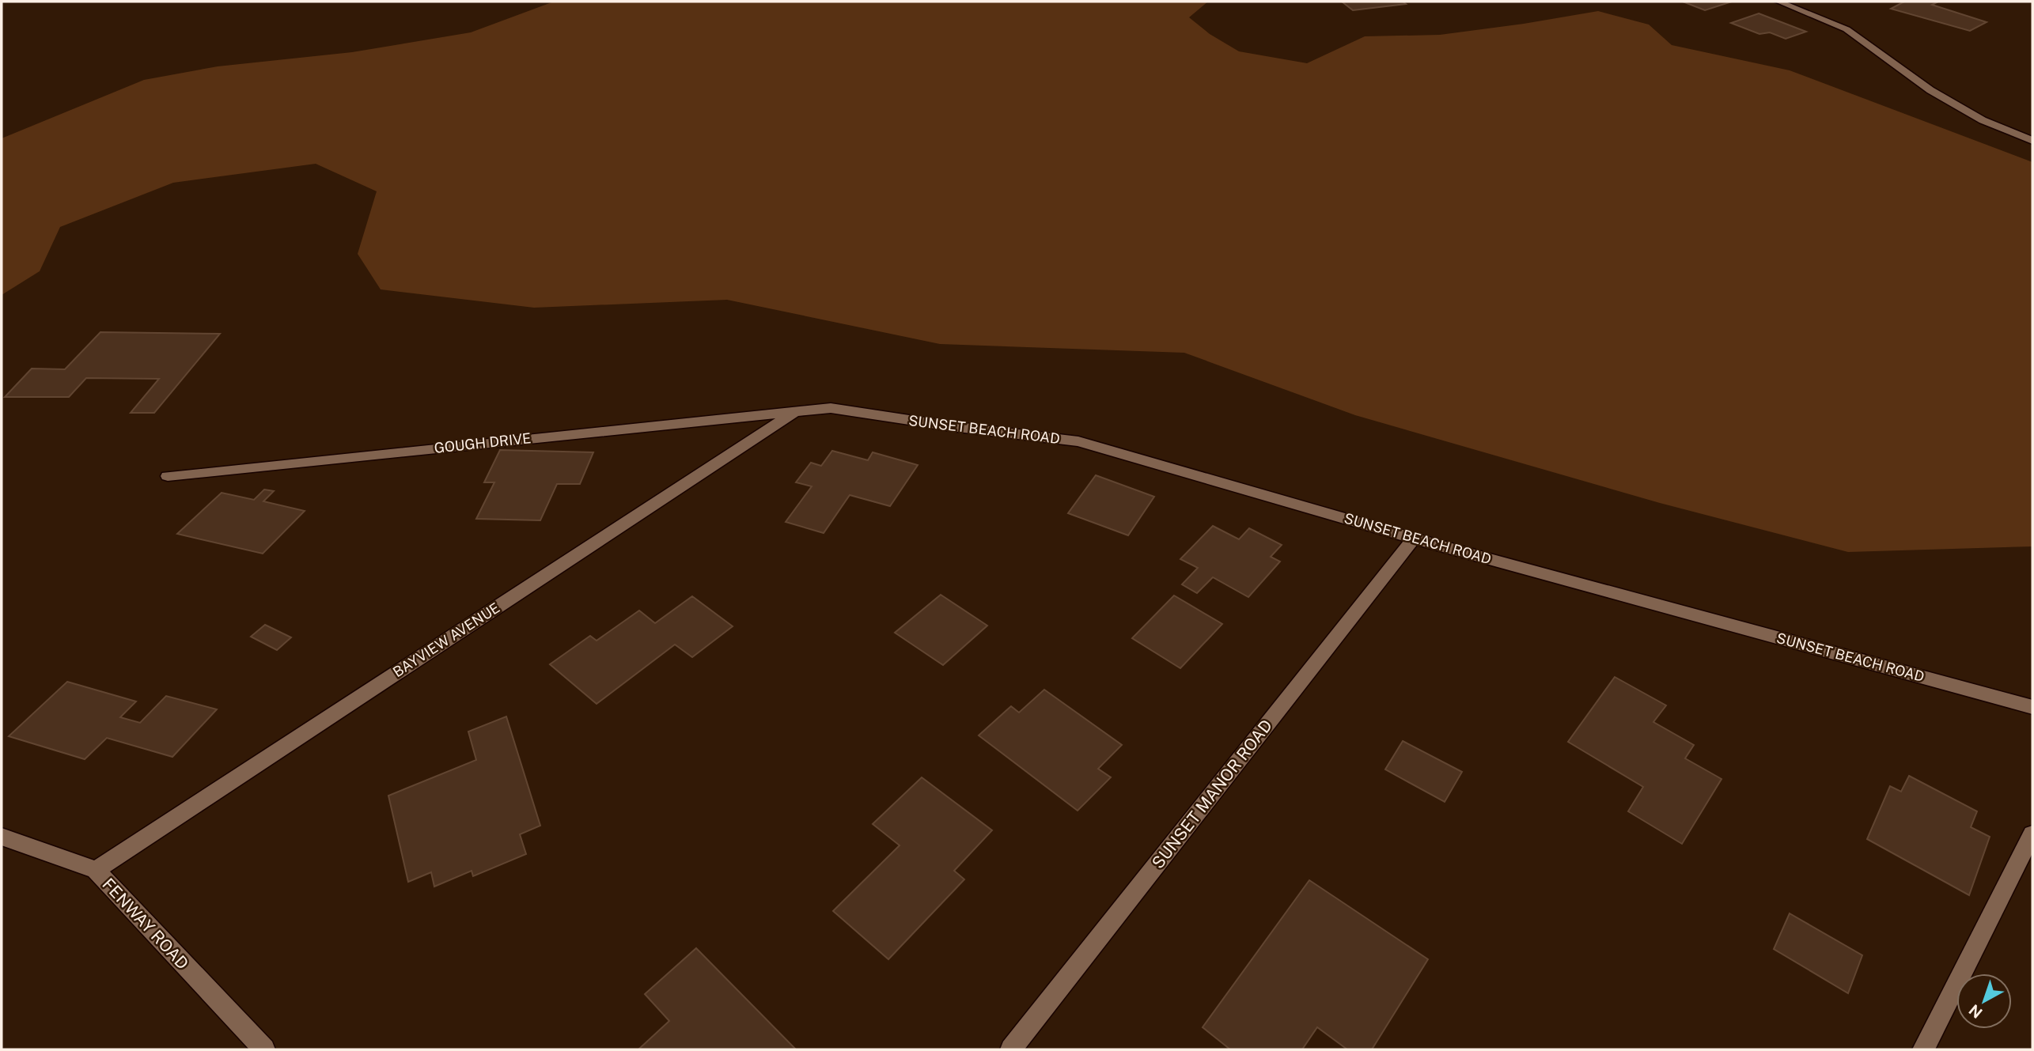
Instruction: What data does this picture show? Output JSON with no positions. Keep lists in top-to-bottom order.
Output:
{
  "streets": {
    "street": [
      "SUNSET BEACH ROAD",
      "GOUGH DRIVE",
      "BAYVIEW AVENUE",
      "SUNSET MANOR ROAD",
      "FENWAY ROAD"
    ]
  },
  "crossings": [
    ["SUNSET BEACH ROAD", "GOUGH DRIVE"],
    ["SUNSET BEACH ROAD", "BAYVIEW AVENUE"],
    ["SUNSET BEACH ROAD", "SUNSET MANOR ROAD"],
    ["GOUGH DRIVE", "BAYVIEW AVENUE"],
    ["BAYVIEW AVENUE", "FENWAY ROAD"]
  ],
  "north": "bottom left"
}
